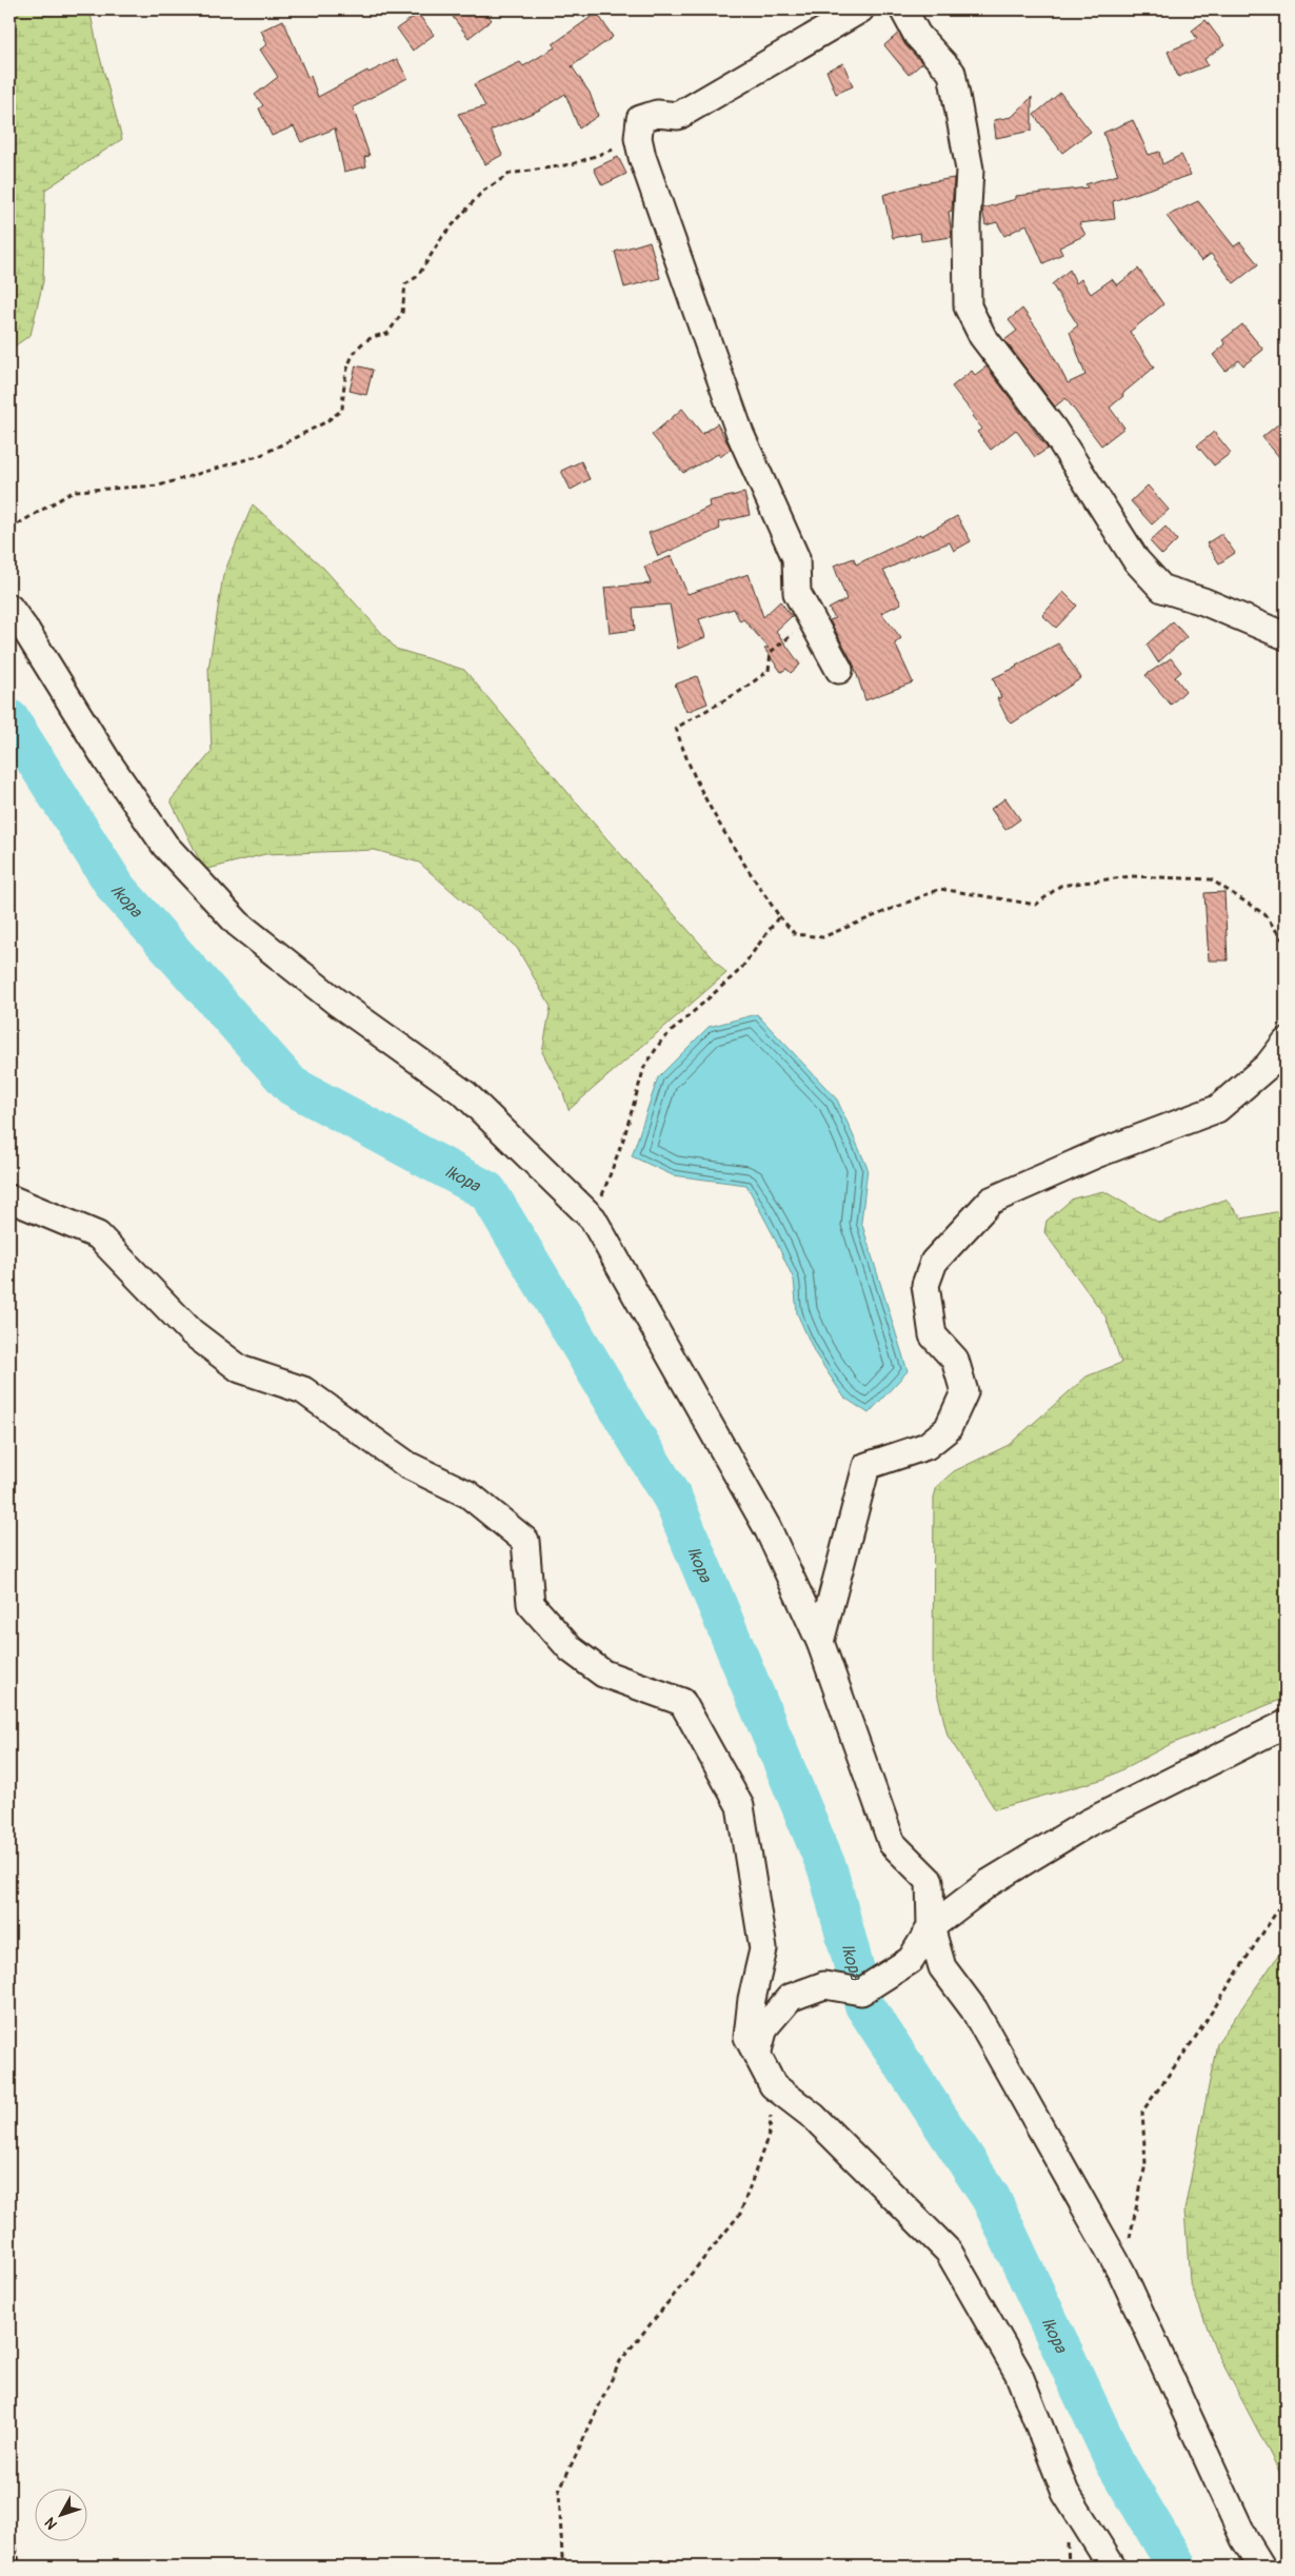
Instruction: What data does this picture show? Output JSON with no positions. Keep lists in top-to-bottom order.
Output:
{
  "water": ["Ikopa"],
  "north": "bottom left"
}
